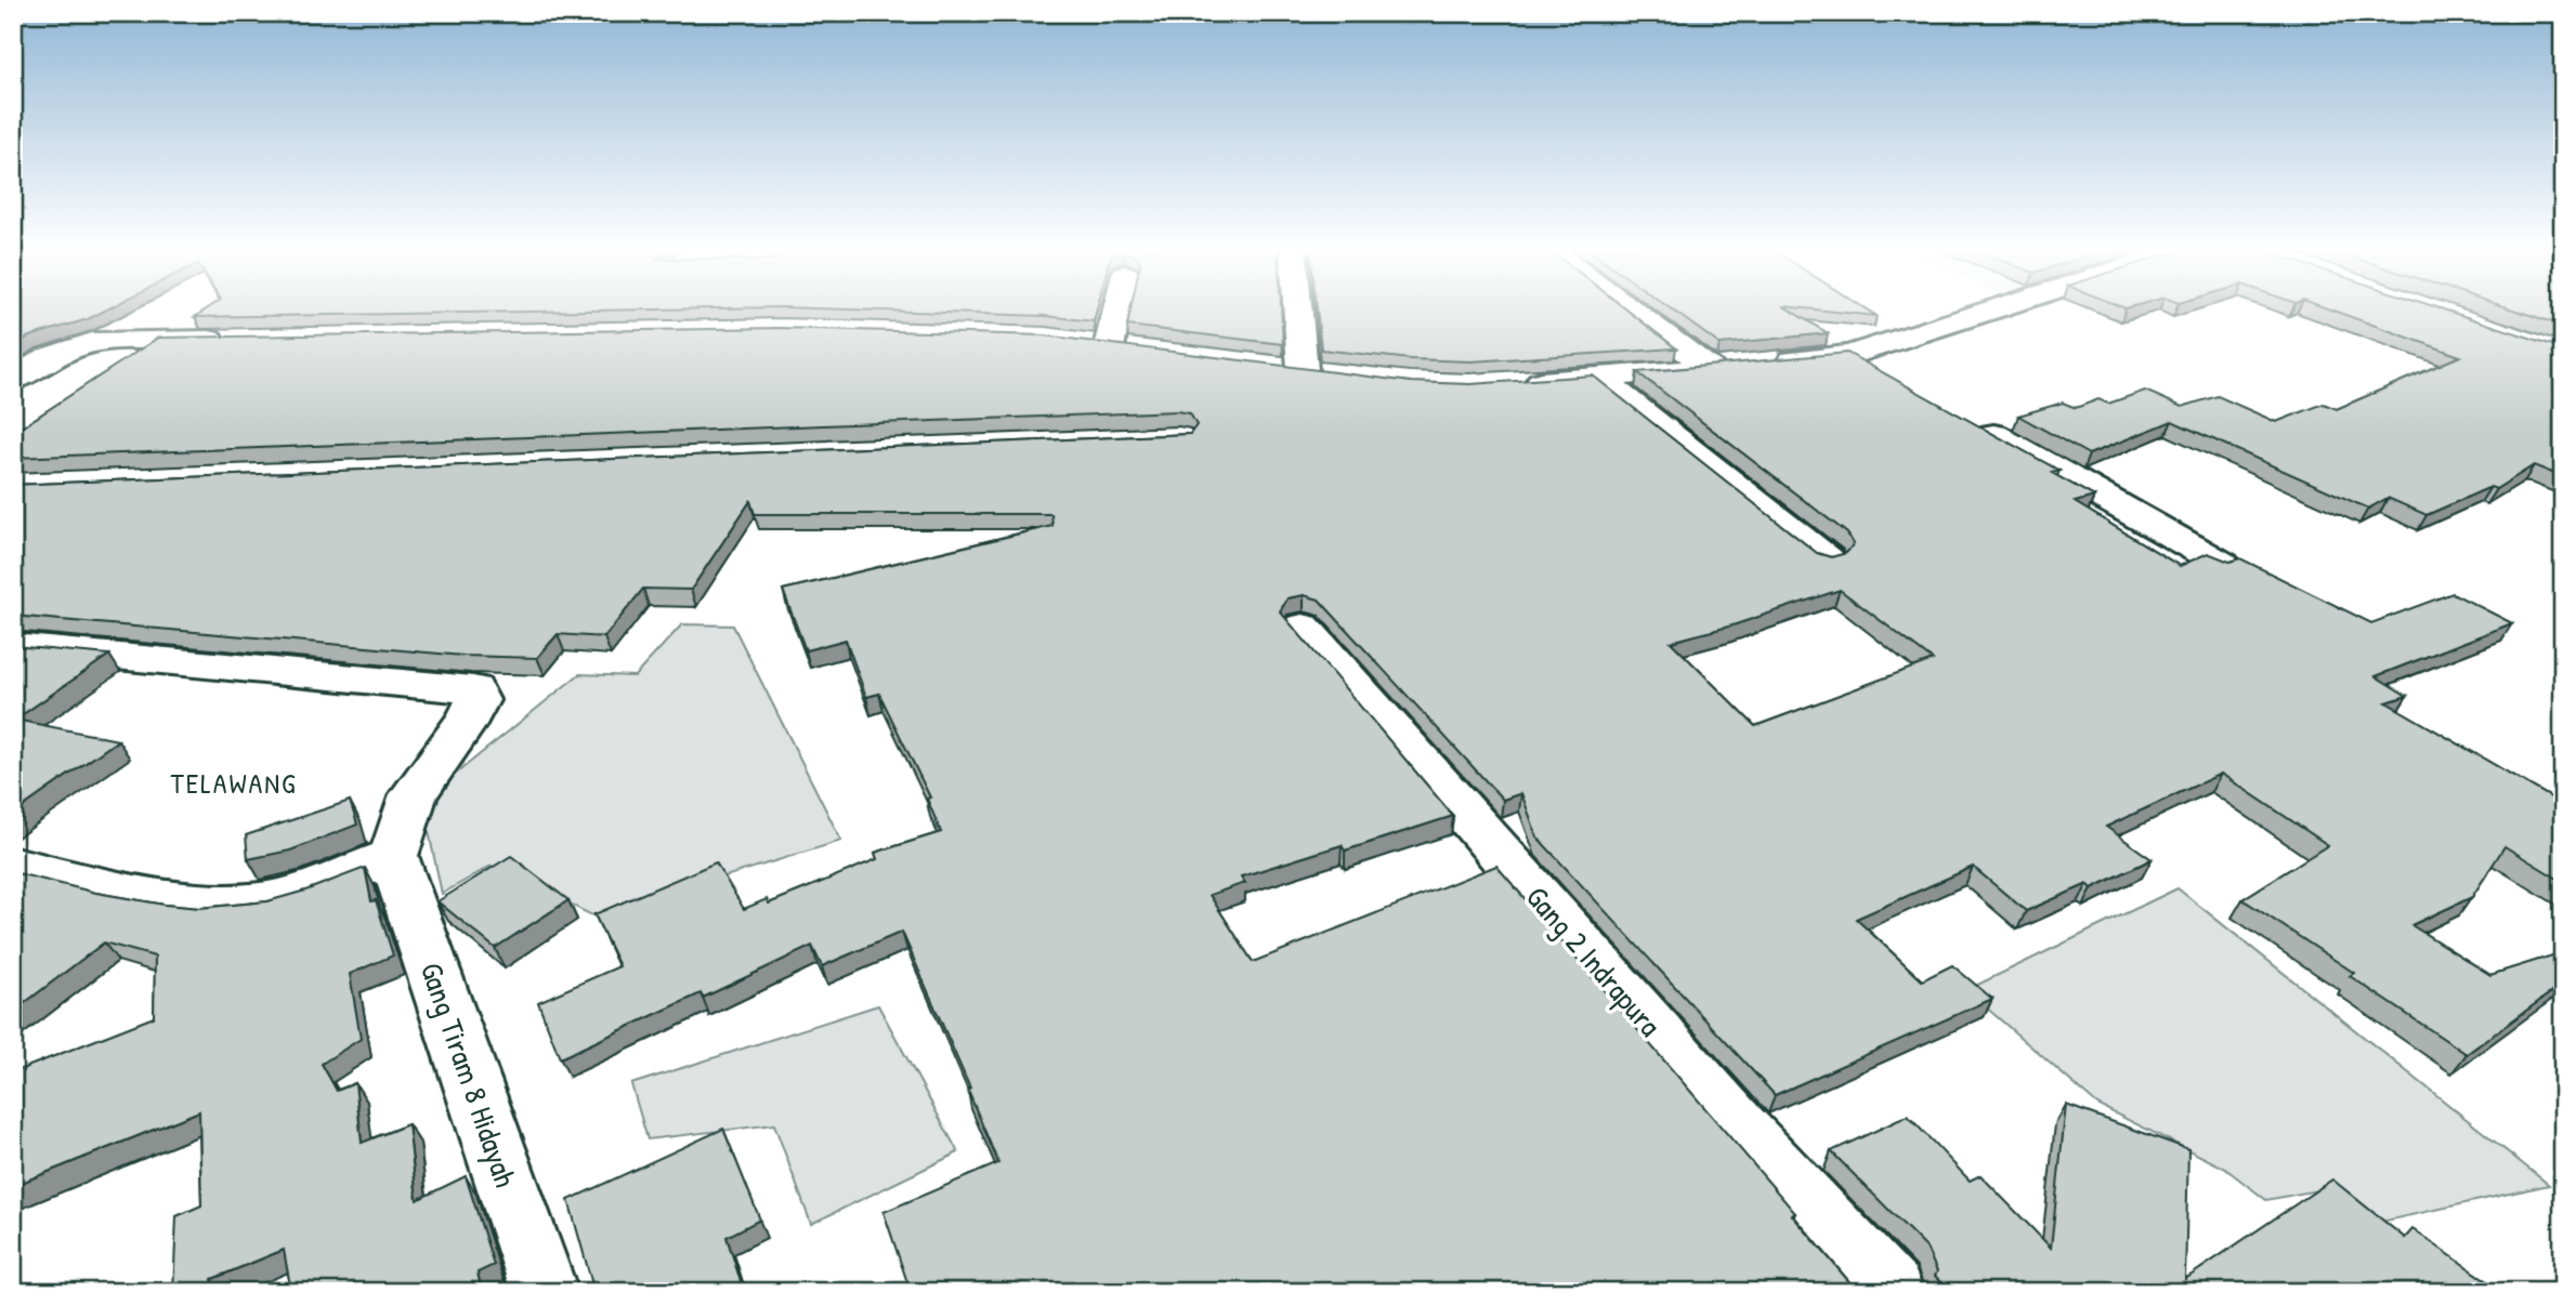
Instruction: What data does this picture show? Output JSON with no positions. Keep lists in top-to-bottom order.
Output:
{
  "streets": {
    "street": ["Gang 2 Indrapura", "Gang Tiram 8 Hidayah"]
  },
  "districts": ["TELAWANG"]
}
